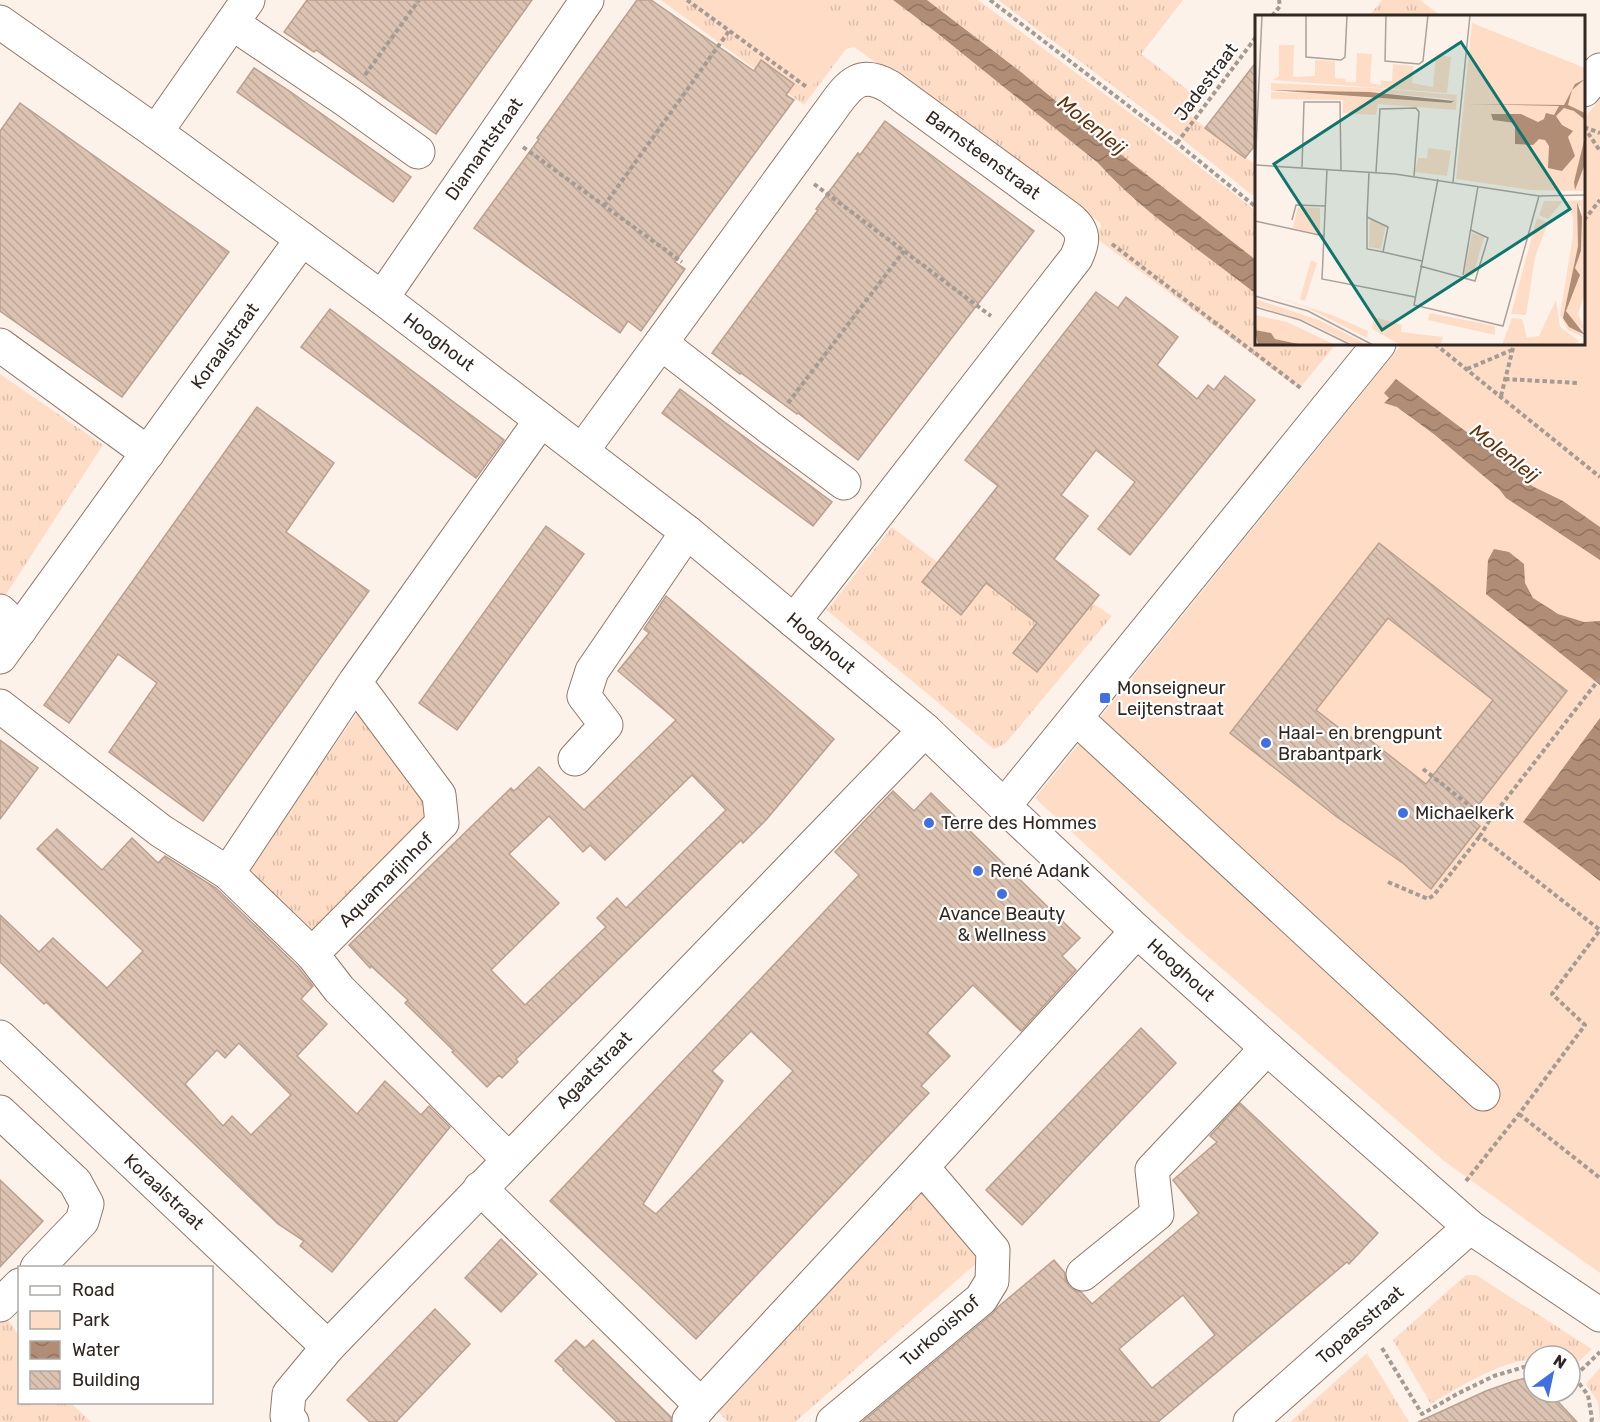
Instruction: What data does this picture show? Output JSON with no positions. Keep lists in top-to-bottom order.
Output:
{
  "streets": {
    "street": [
      "Diamantstraat",
      "Barnsteenstraat",
      "Hooghout",
      "Koraalstraat",
      "Aquamarijnhof",
      "Agaatstraat",
      "Topaasstraat",
      "Turkooishof"
    ],
    "path": ["Jadestraat"]
  },
  "crossings": [
    ["Diamantstraat", "Hooghout"],
    ["Barnsteenstraat", "Hooghout"],
    ["Hooghout", "Koraalstraat"],
    ["Hooghout", "Agaatstraat"],
    ["Hooghout", "Topaasstraat"],
    ["Koraalstraat", "Agaatstraat"]
  ],
  "water": ["Molenleij"],
  "places": {
    "transit": ["Monseigneur Leijtenstraat"],
    "other": [
      "Haal- en brengpunt Brabantpark",
      "Michaelkerk",
      "Terre des Hommes",
      "René Adank",
      "Avance Beauty & Wellness"
    ]
  },
  "legend": [
    "Road",
    "Park",
    "Water",
    "Building"
  ],
  "north": "top right"
}
